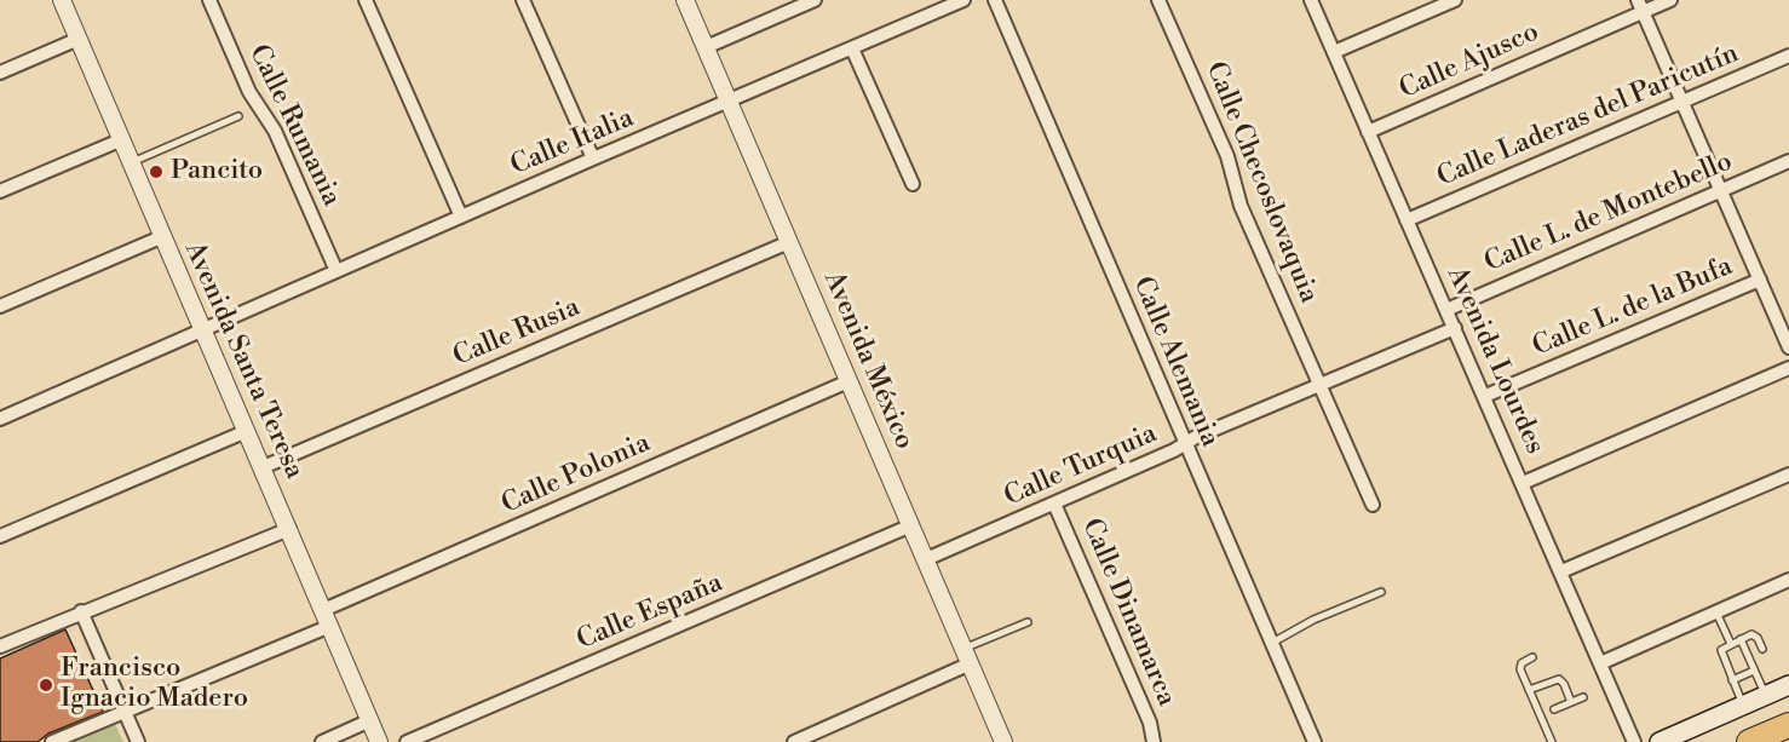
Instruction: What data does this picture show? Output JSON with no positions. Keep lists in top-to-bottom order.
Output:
{
  "streets": {
    "street": [
      "Calle Ajusco",
      "Calle Laderas del Paricutín",
      "Calle Rumania",
      "Calle Italia",
      "Calle Checoslovaquia",
      "Calle L. de Montebello",
      "Calle L. de la Bufa",
      "Calle Rusia",
      "Avenida Santa Teresa",
      "Avenida México",
      "Avenida Lourdes",
      "Calle Alemania",
      "Calle Turquia",
      "Calle Polonia",
      "Calle España",
      "Calle Dinamarca"
    ]
  },
  "crossings": [
    ["Calle Ajusco", "Avenida Lourdes"],
    ["Calle Laderas del Paricutín", "Avenida Lourdes"],
    ["Calle Rumania", "Calle Italia"],
    ["Calle Italia", "Avenida Santa Teresa"],
    ["Calle Italia", "Avenida México"],
    ["Calle Checoslovaquia", "Calle Turquia"],
    ["Calle L. de Montebello", "Avenida Lourdes"],
    ["Calle L. de la Bufa", "Avenida Lourdes"],
    ["Calle Rusia", "Avenida Santa Teresa"],
    ["Calle Rusia", "Avenida México"],
    ["Avenida Santa Teresa", "Calle Polonia"],
    ["Avenida México", "Calle Turquia"],
    ["Avenida México", "Calle Polonia"],
    ["Avenida México", "Calle España"],
    ["Avenida Lourdes", "Calle Turquia"],
    ["Calle Alemania", "Calle Turquia"],
    ["Calle Turquia", "Calle Dinamarca"]
  ],
  "places": ["Pancito", "Francisco Ignacio Madero"]
}
